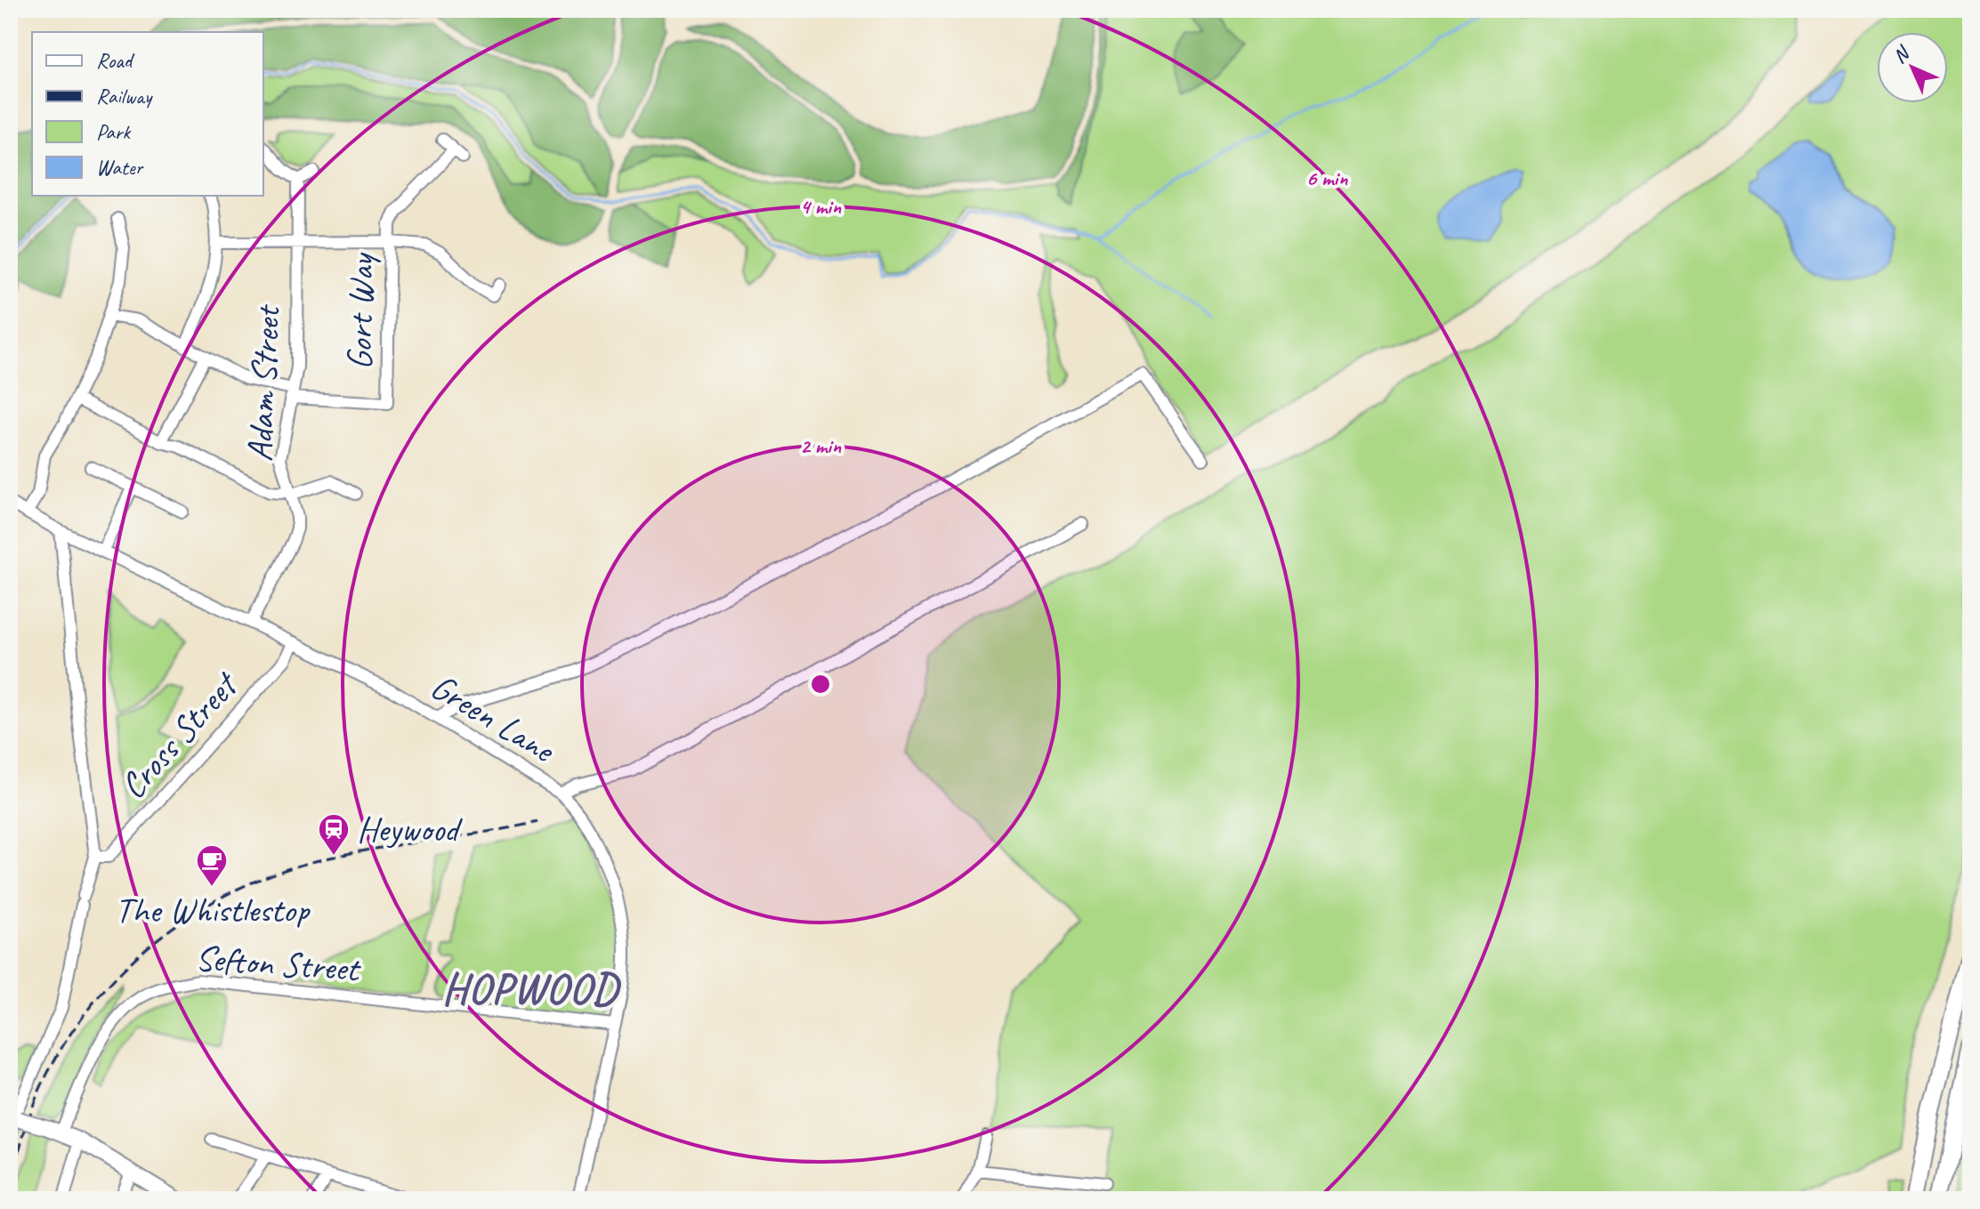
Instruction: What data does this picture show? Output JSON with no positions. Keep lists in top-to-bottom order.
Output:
{
  "streets": {
    "street": [
      "Gort Way",
      "Adam Street",
      "Green Lane",
      "Cross Street",
      "Sefton Street"
    ]
  },
  "crossings": [
    ["Gort Way", "Adam Street"],
    ["Adam Street", "Green Lane"],
    ["Green Lane", "Cross Street"],
    ["Green Lane", "Sefton Street"]
  ],
  "districts": ["HOPWOOD"],
  "places": {
    "station": ["Heywood"],
    "cafe": ["The Whistlestop"]
  },
  "legend": [
    "Road",
    "Railway",
    "Park",
    "Water"
  ],
  "north": "top left",
  "rings": ["6 min", "4 min", "2 min"]
}
